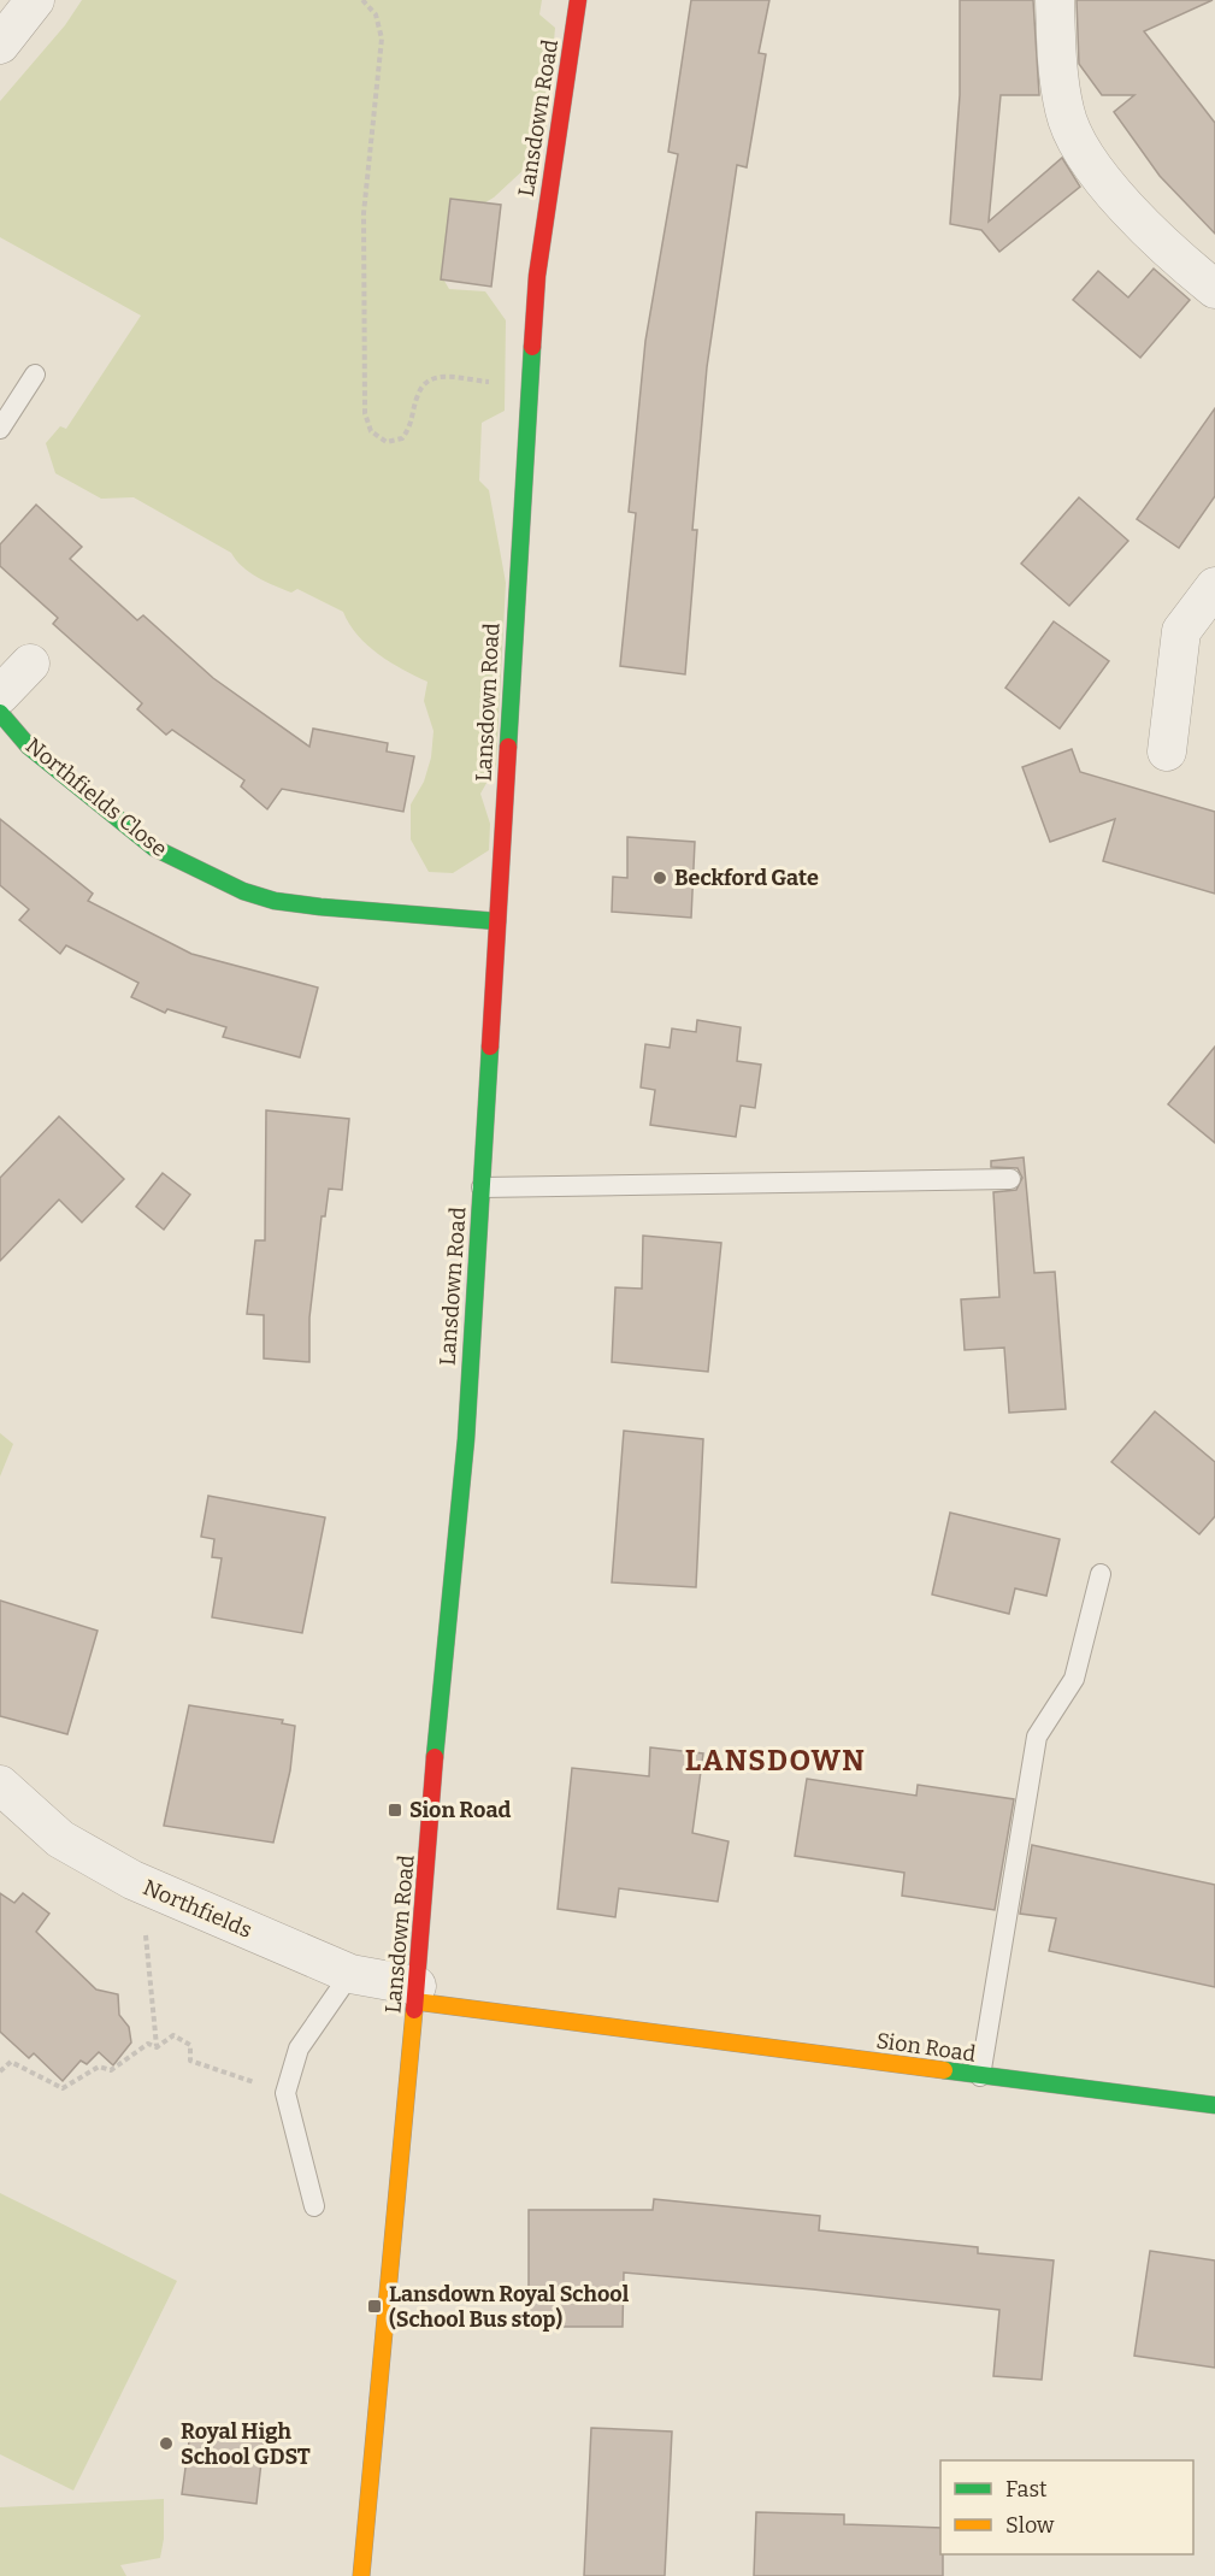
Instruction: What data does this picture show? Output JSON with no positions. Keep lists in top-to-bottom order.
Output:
{
  "streets": {
    "street": [
      "Lansdown Road",
      "Northfields Close",
      "Northfields",
      "Sion Road"
    ]
  },
  "crossings": [
    ["Lansdown Road", "Northfields Close"],
    ["Lansdown Road", "Northfields"],
    ["Lansdown Road", "Sion Road"],
    ["Northfields", "Sion Road"]
  ],
  "districts": ["LANSDOWN"],
  "places": {
    "other": ["Beckford Gate", "Royal High School GDST"],
    "transit": ["Sion Road", "Lansdown Royal School (School Bus stop)"]
  },
  "legend": ["Fast", "Slow"]
}
